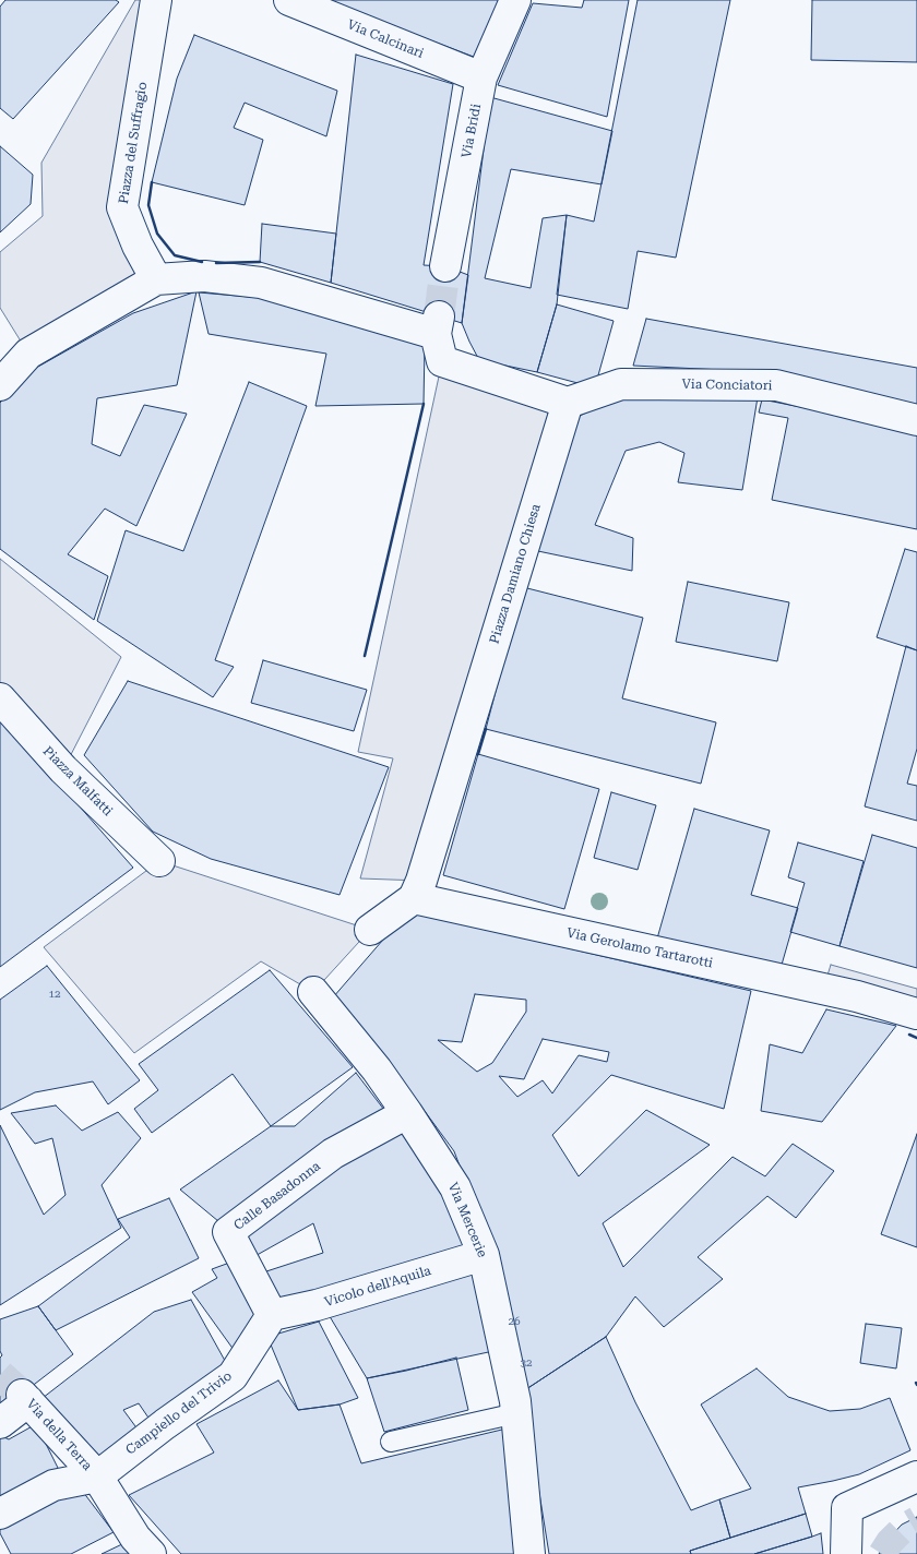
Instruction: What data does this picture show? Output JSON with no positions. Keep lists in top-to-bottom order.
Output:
{
  "streets": {
    "street": [
      "Via Calcinari",
      "Via Bridi",
      "Piazza del Suffragio",
      "Via Conciatori",
      "Piazza Damiano Chiesa",
      "Piazza Malfatti",
      "Via Gerolamo Tartarotti",
      "Calle Basadonna",
      "Via Mercerie",
      "Vicolo dell'Aquila",
      "Campiello del Trivio",
      "Via della Terra"
    ]
  },
  "crossings": [
    ["Via Calcinari", "Via Bridi"],
    ["Via Conciatori", "Piazza Damiano Chiesa"],
    ["Piazza Damiano Chiesa", "Via Gerolamo Tartarotti"],
    ["Calle Basadonna", "Via Mercerie"],
    ["Calle Basadonna", "Vicolo dell'Aquila"],
    ["Calle Basadonna", "Campiello del Trivio"],
    ["Via Mercerie", "Vicolo dell'Aquila"],
    ["Vicolo dell'Aquila", "Campiello del Trivio"],
    ["Campiello del Trivio", "Via della Terra"]
  ],
  "house_numbers": ["12", "26", "32"]
}
